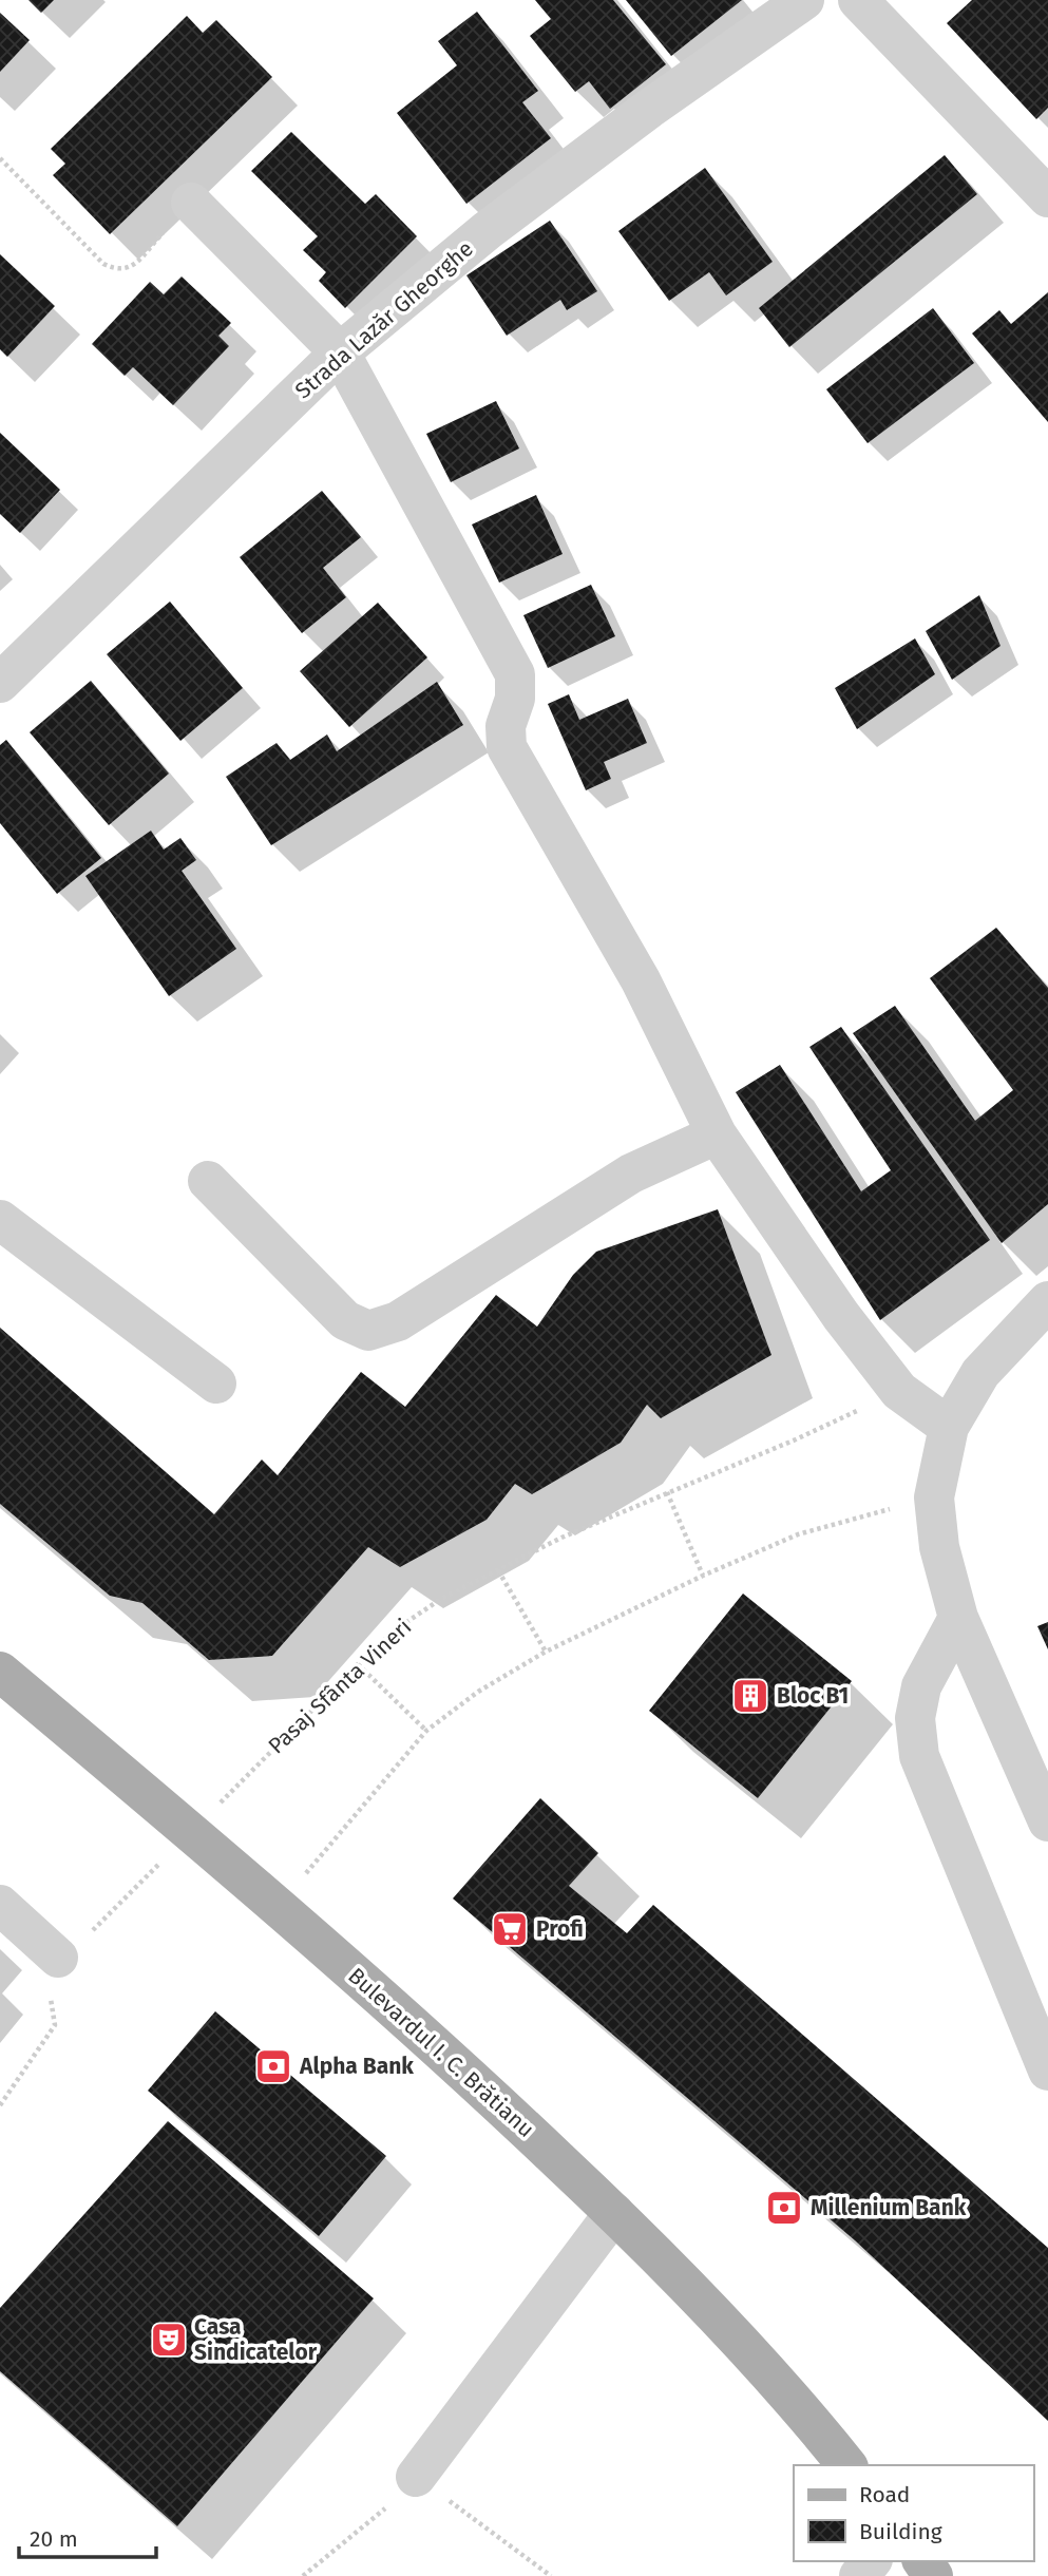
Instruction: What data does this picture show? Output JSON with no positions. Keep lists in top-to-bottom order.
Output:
{
  "streets": {
    "main road": ["Bulevardul I. C. Brătianu"],
    "street": ["Strada Lazăr Gheorghe"],
    "path": ["Pasaj Sfânta Vineri"]
  },
  "crossings": [
    ["Pasaj Sfânta Vineri", "Bulevardul I. C. Brătianu"]
  ],
  "places": {
    "building": ["Bloc B1"],
    "supermarket": ["Profi"],
    "bank": ["Alpha Bank", "Millenium Bank"],
    "theatre": ["Casa Sindicatelor"]
  },
  "legend": ["Road", "Building"],
  "scale_bar": "20 m"
}
